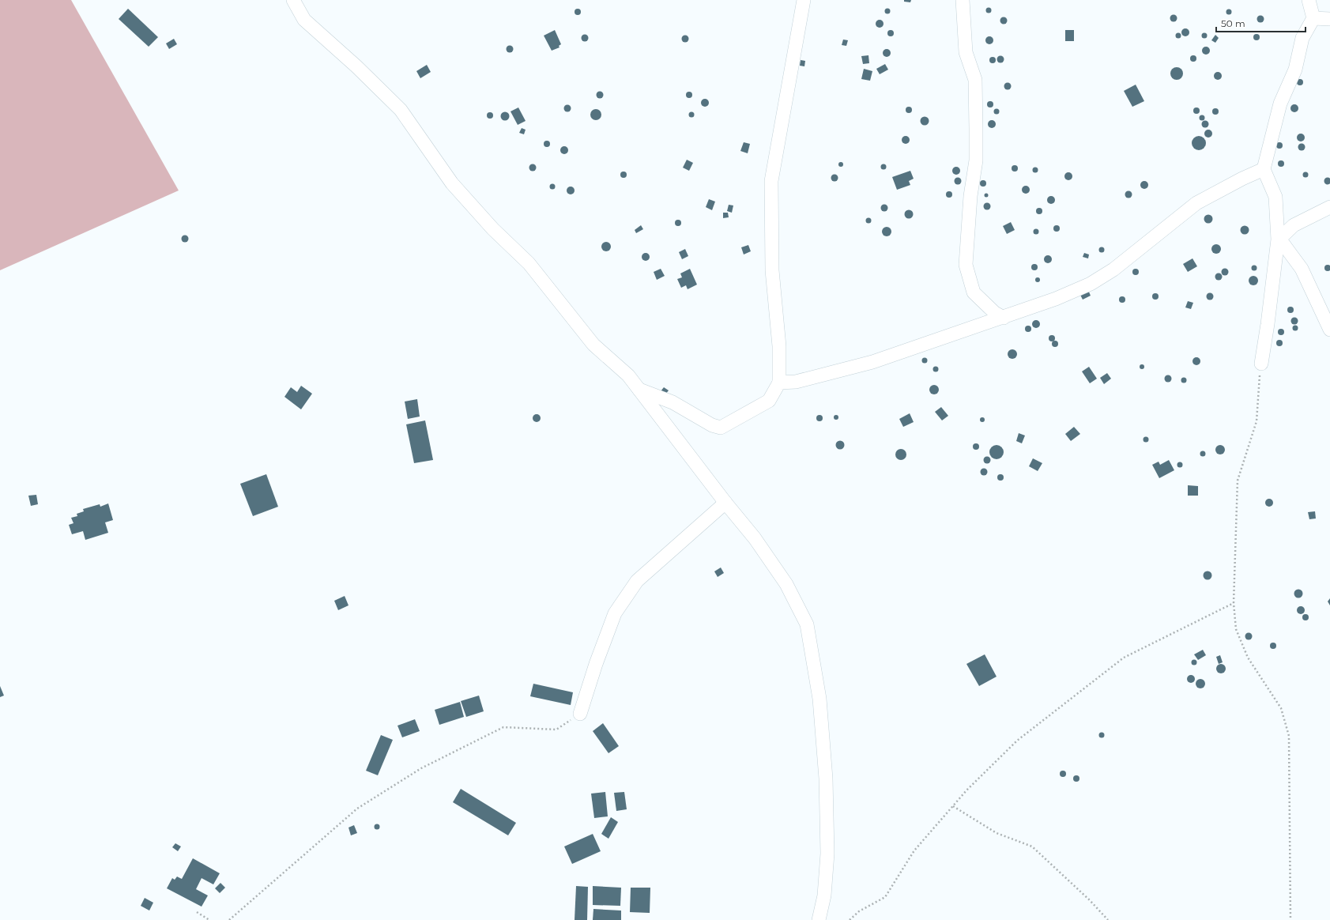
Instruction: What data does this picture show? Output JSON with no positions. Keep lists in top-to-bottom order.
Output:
{
  "scale_bar": "50 m"
}
